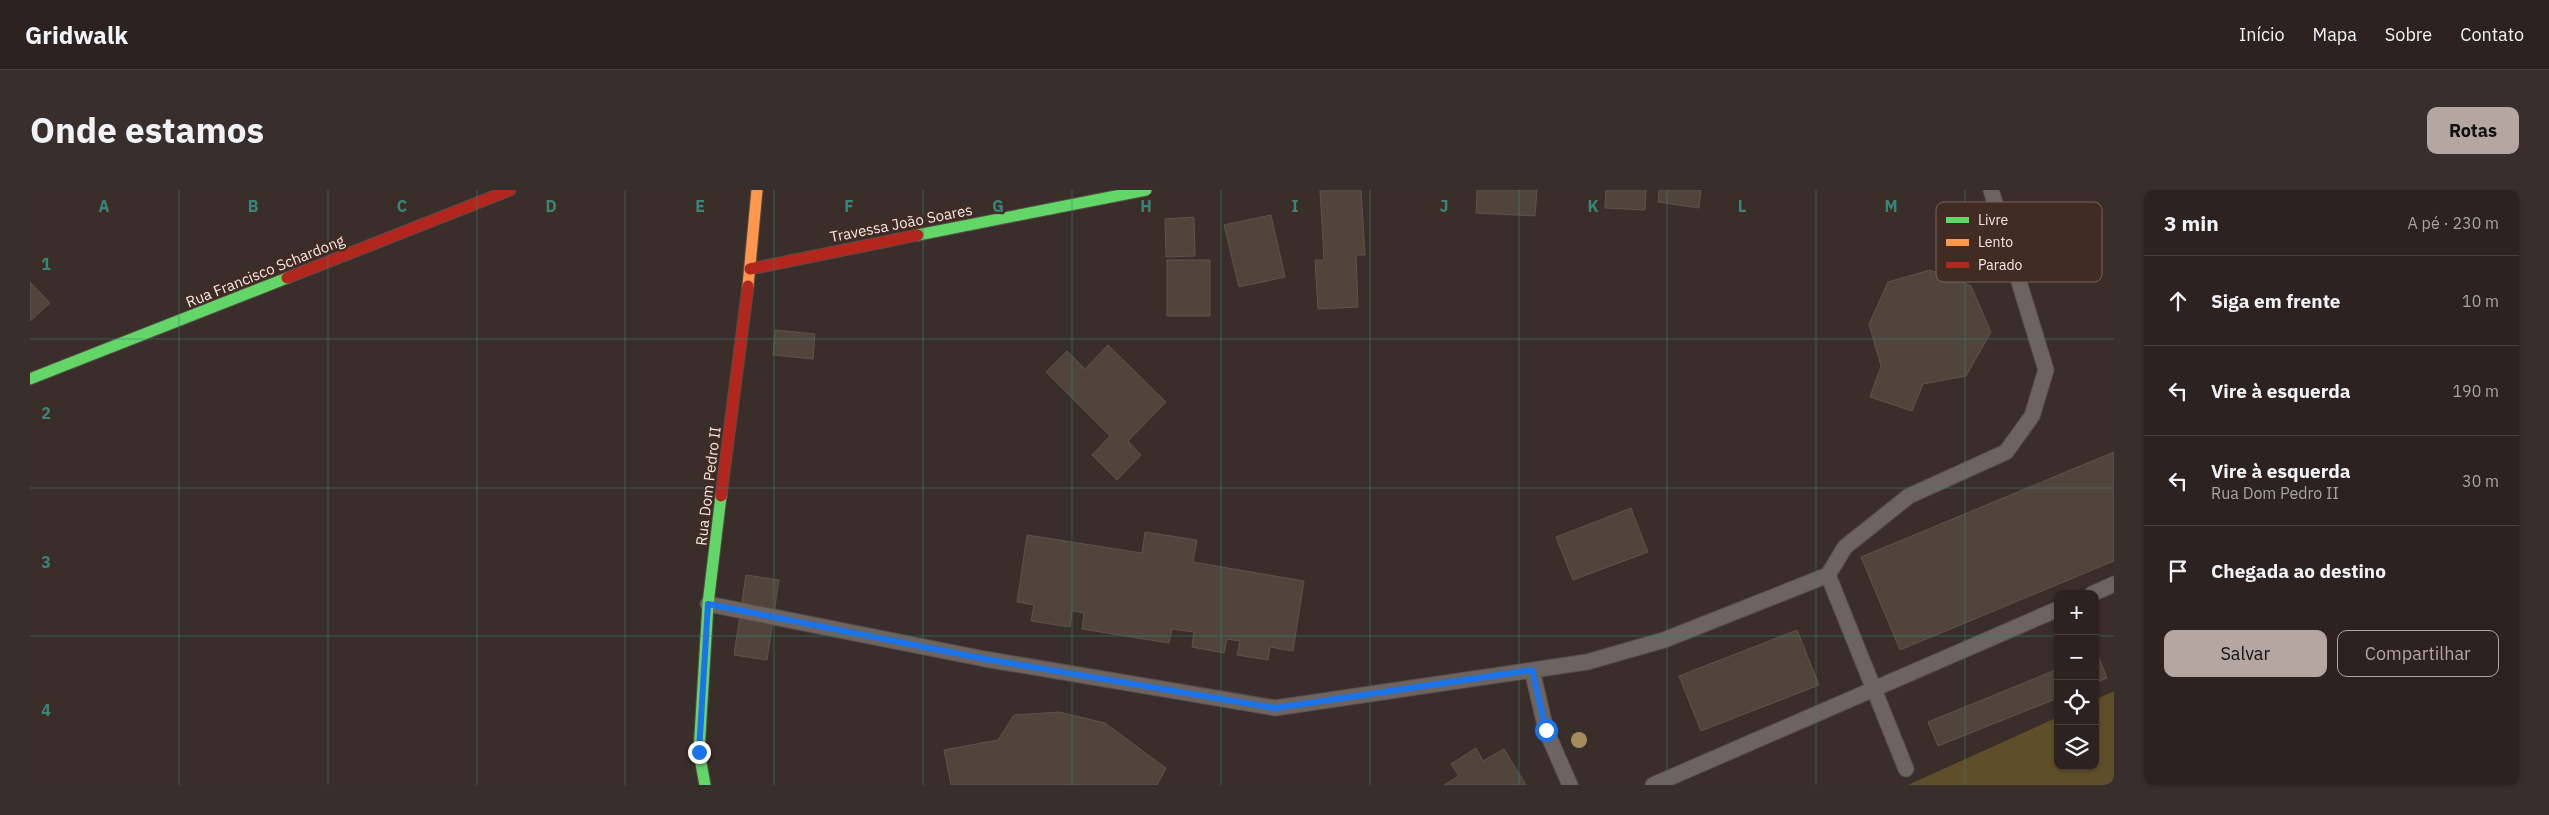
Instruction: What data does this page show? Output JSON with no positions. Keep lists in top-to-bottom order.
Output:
{
  "streets": {
    "street": ["Travessa João Soares", "Rua Francisco Schardong", "Rua Dom Pedro II"]
  },
  "crossings": [
    ["Travessa João Soares", "Rua Dom Pedro II"]
  ],
  "legend": ["Livre", "Lento", "Parado"],
  "page": {
    "header": "Gridwalk",
    "nav": [
      "Início",
      "Mapa",
      "Sobre",
      "Contato"
    ],
    "title": "Onde estamos",
    "buttons": [
      "Rotas",
      ["Salvar", "Compartilhar"]
    ],
    "heading": ["3 min", "A pé · 230 m"],
    "list": [
      ["Siga em frente", "10 m"],
      ["Vire à esquerda", "190 m"],
      ["Vire à esquerda", "Rua Dom Pedro II", "30 m"],
      "Chegada ao destino"
    ],
    "map_buttons": ["+", "−"]
  },
  "grid": {
    "columns": [
      "A",
      "B",
      "C",
      "D",
      "E",
      "F",
      "G",
      "H",
      "I",
      "J",
      "K",
      "L",
      "M"
    ],
    "rows": [
      "1",
      "2",
      "3",
      "4"
    ]
  }
}
